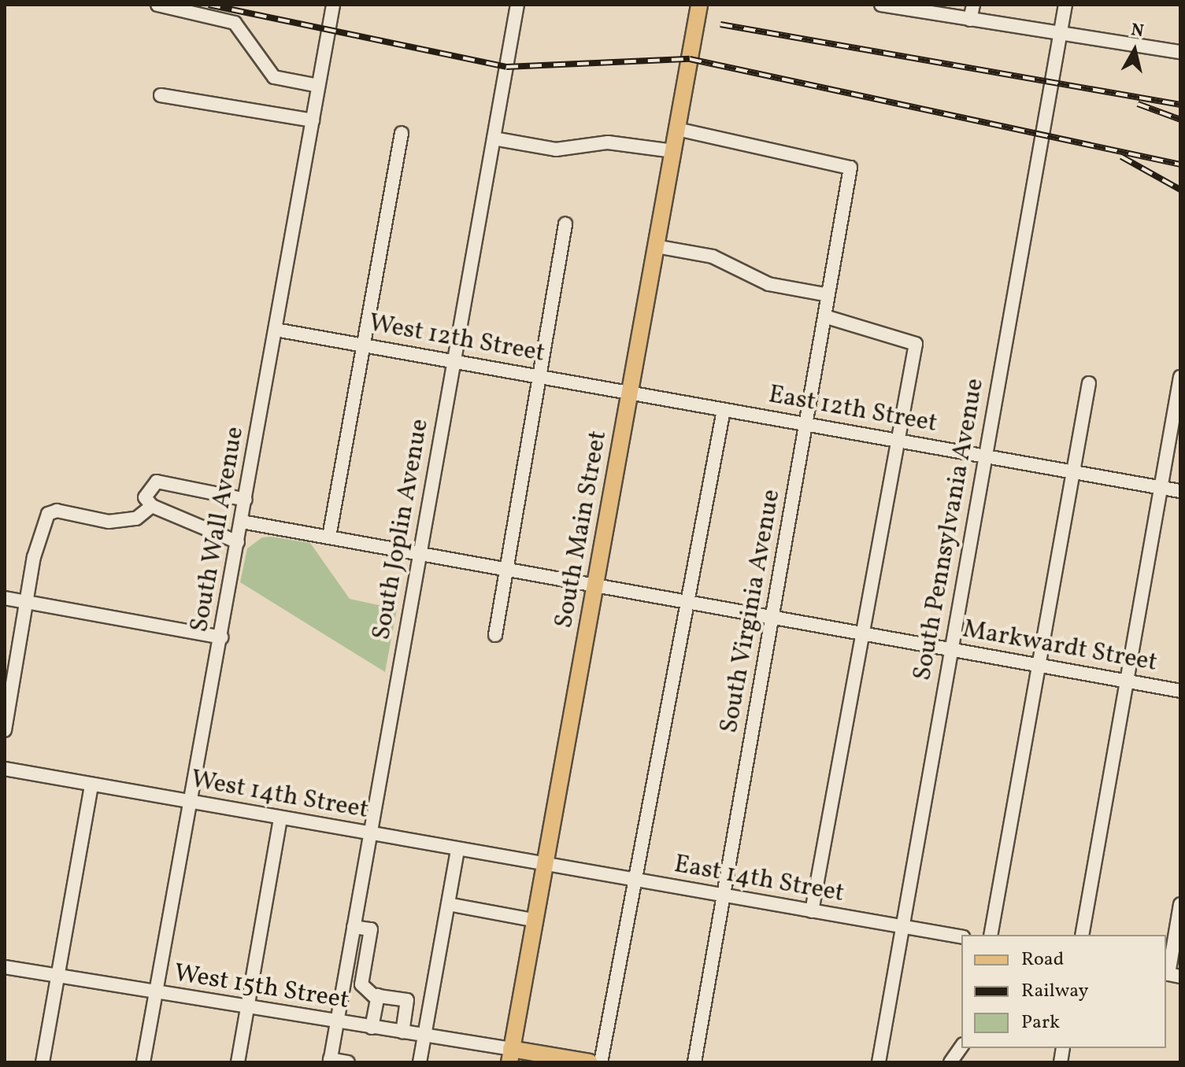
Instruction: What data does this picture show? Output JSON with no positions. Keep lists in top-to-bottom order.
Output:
{
  "streets": {
    "main road": ["South Main Street"],
    "street": [
      "West 12th Street",
      "East 12th Street",
      "South Wall Avenue",
      "South Joplin Avenue",
      "South Pennsylvania Avenue",
      "South Virginia Avenue",
      "Markwardt Street",
      "West 14th Street",
      "East 14th Street",
      "West 15th Street"
    ]
  },
  "crossings": [
    ["West 12th Street", "East 12th Street"],
    ["West 12th Street", "South Wall Avenue"],
    ["West 12th Street", "South Joplin Avenue"],
    ["West 12th Street", "South Main Street"],
    ["East 12th Street", "South Main Street"],
    ["East 12th Street", "South Pennsylvania Avenue"],
    ["East 12th Street", "South Virginia Avenue"],
    ["South Wall Avenue", "Markwardt Street"],
    ["South Wall Avenue", "West 14th Street"],
    ["South Wall Avenue", "West 15th Street"],
    ["South Joplin Avenue", "Markwardt Street"],
    ["South Joplin Avenue", "West 14th Street"],
    ["South Joplin Avenue", "West 15th Street"],
    ["South Main Street", "South Virginia Avenue"],
    ["South Main Street", "Markwardt Street"],
    ["South Main Street", "West 14th Street"],
    ["South Main Street", "East 14th Street"],
    ["South Main Street", "West 15th Street"],
    ["South Pennsylvania Avenue", "Markwardt Street"],
    ["South Pennsylvania Avenue", "East 14th Street"],
    ["South Virginia Avenue", "Markwardt Street"],
    ["South Virginia Avenue", "East 14th Street"],
    ["West 14th Street", "East 14th Street"]
  ],
  "legend": ["Road", "Railway", "Park"],
  "north": "top"
}
